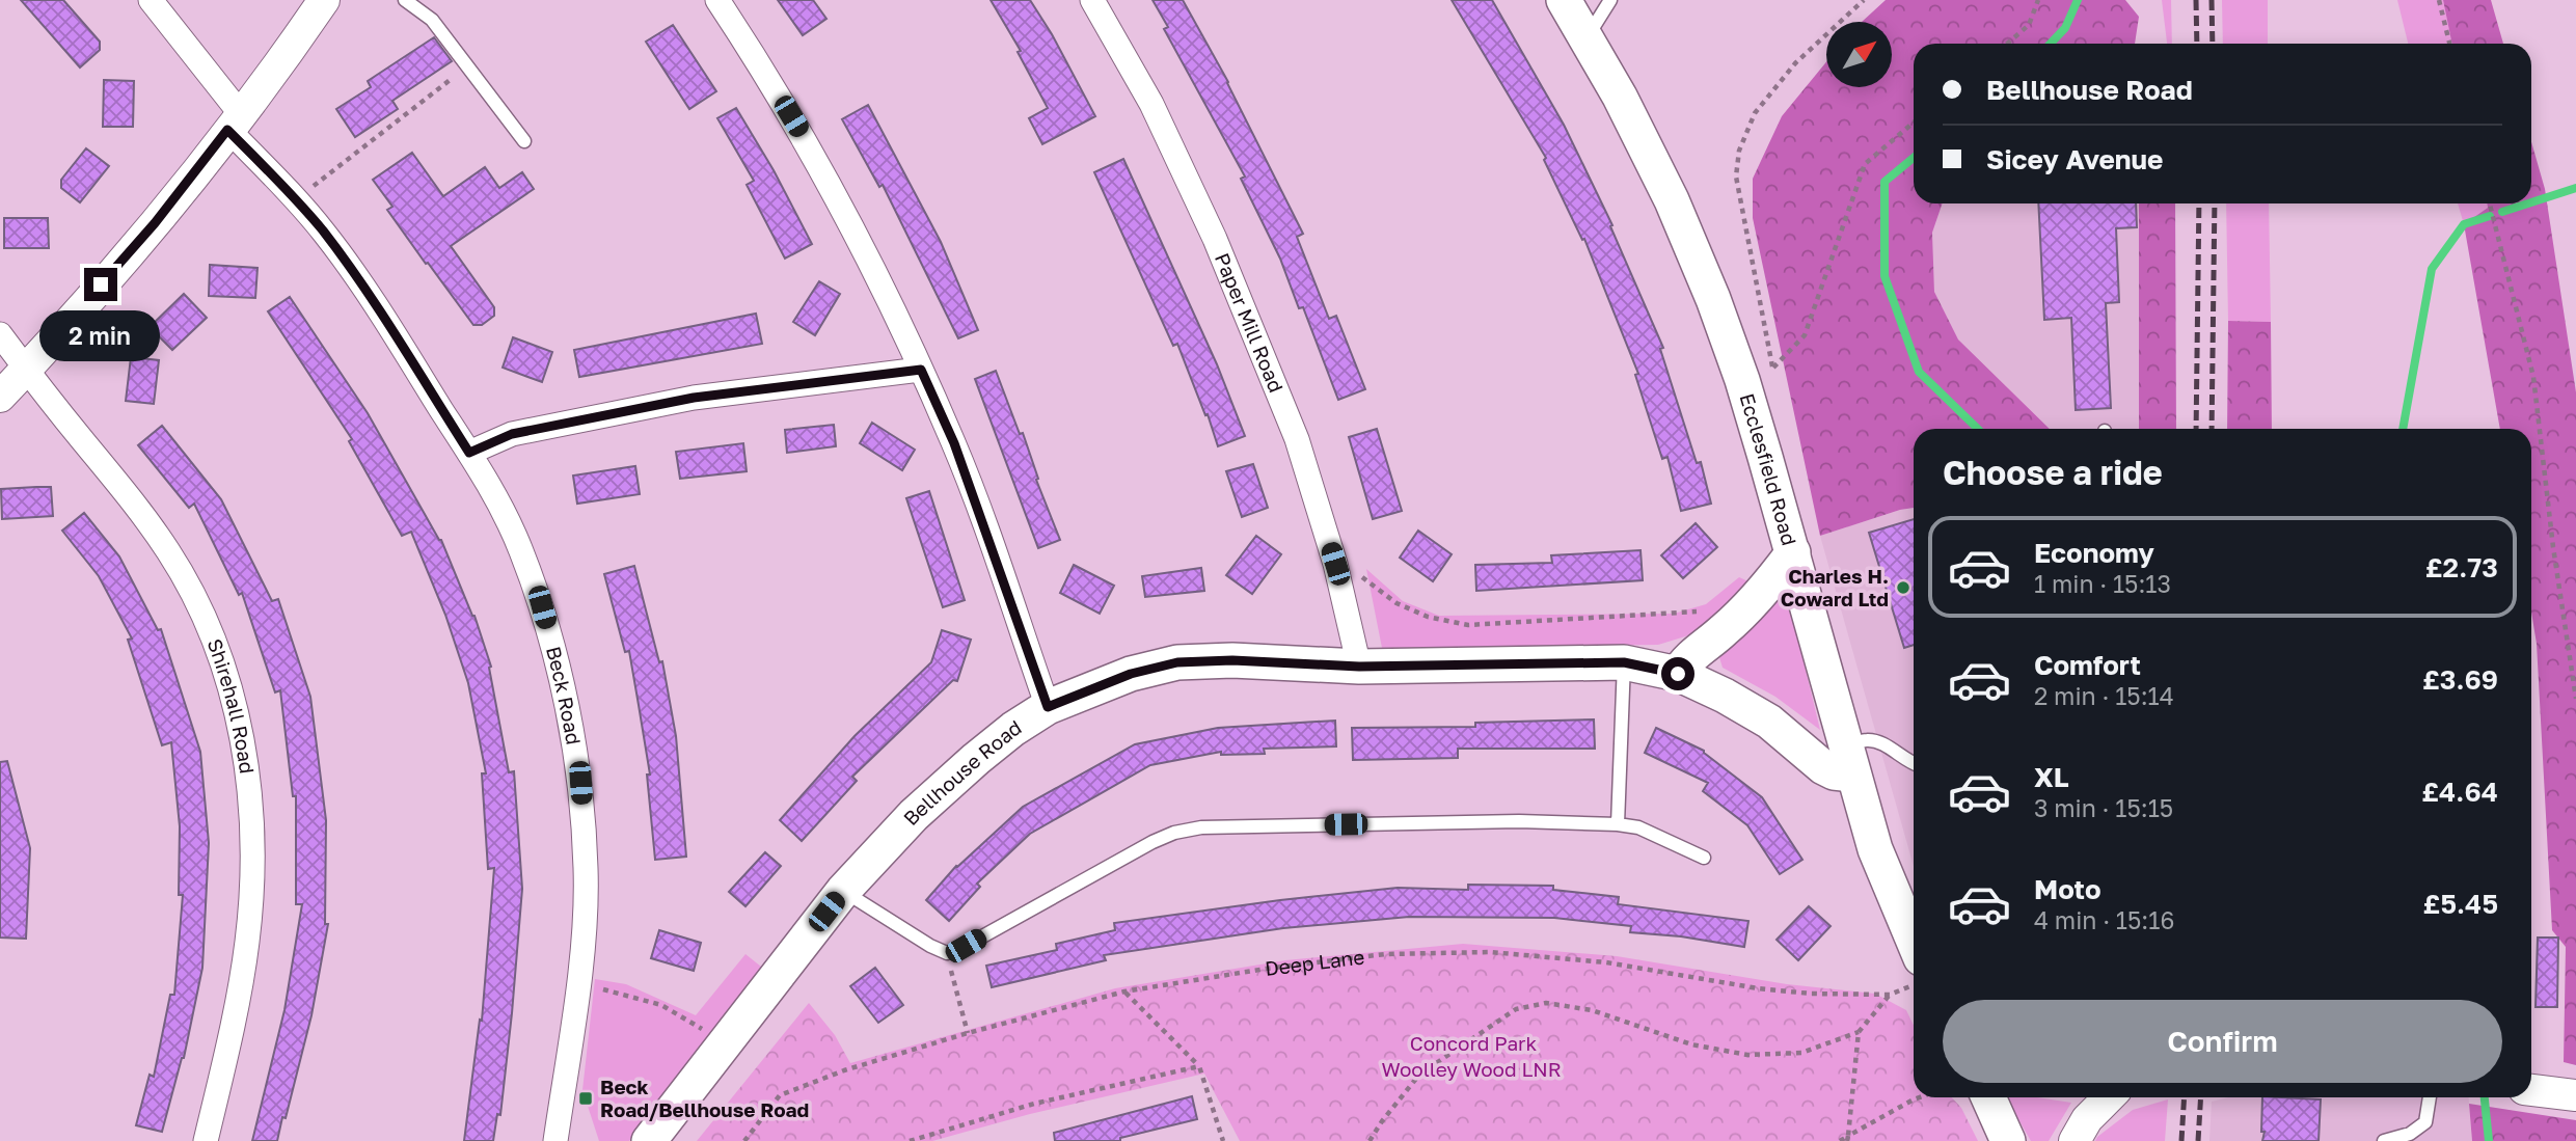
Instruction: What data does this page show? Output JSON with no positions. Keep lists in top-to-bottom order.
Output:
{
  "streets": {
    "main road": ["Ecclesfield Road", "Bellhouse Road"],
    "street": ["Paper Mill Road", "Beck Road", "Shirehall Road"],
    "path": ["Deep Lane"]
  },
  "crossings": [
    ["Paper Mill Road", "Bellhouse Road"],
    ["Ecclesfield Road", "Bellhouse Road"]
  ],
  "parks": ["Concord Park", "Woolley Wood LNR"],
  "places": {
    "other": ["Charles H. Coward Ltd"],
    "transit": ["Beck Road/Bellhouse Road"]
  },
  "north": "top right",
  "page": {
    "banner": ["Bellhouse Road", "Sicey Avenue"],
    "bubble": "2 min",
    "heading": "Choose a ride",
    "list": [
      {
        "name": "Economy",
        "note": "1 min · 15:13",
        "value": "£2.73"
      },
      {
        "name": "Comfort",
        "note": "2 min · 15:14",
        "value": "£3.69"
      },
      {
        "name": "XL",
        "note": "3 min · 15:15",
        "value": "£4.64"
      },
      {
        "name": "Moto",
        "note": "4 min · 15:16",
        "value": "£5.45"
      }
    ],
    "buttons": "Confirm"
  }
}
